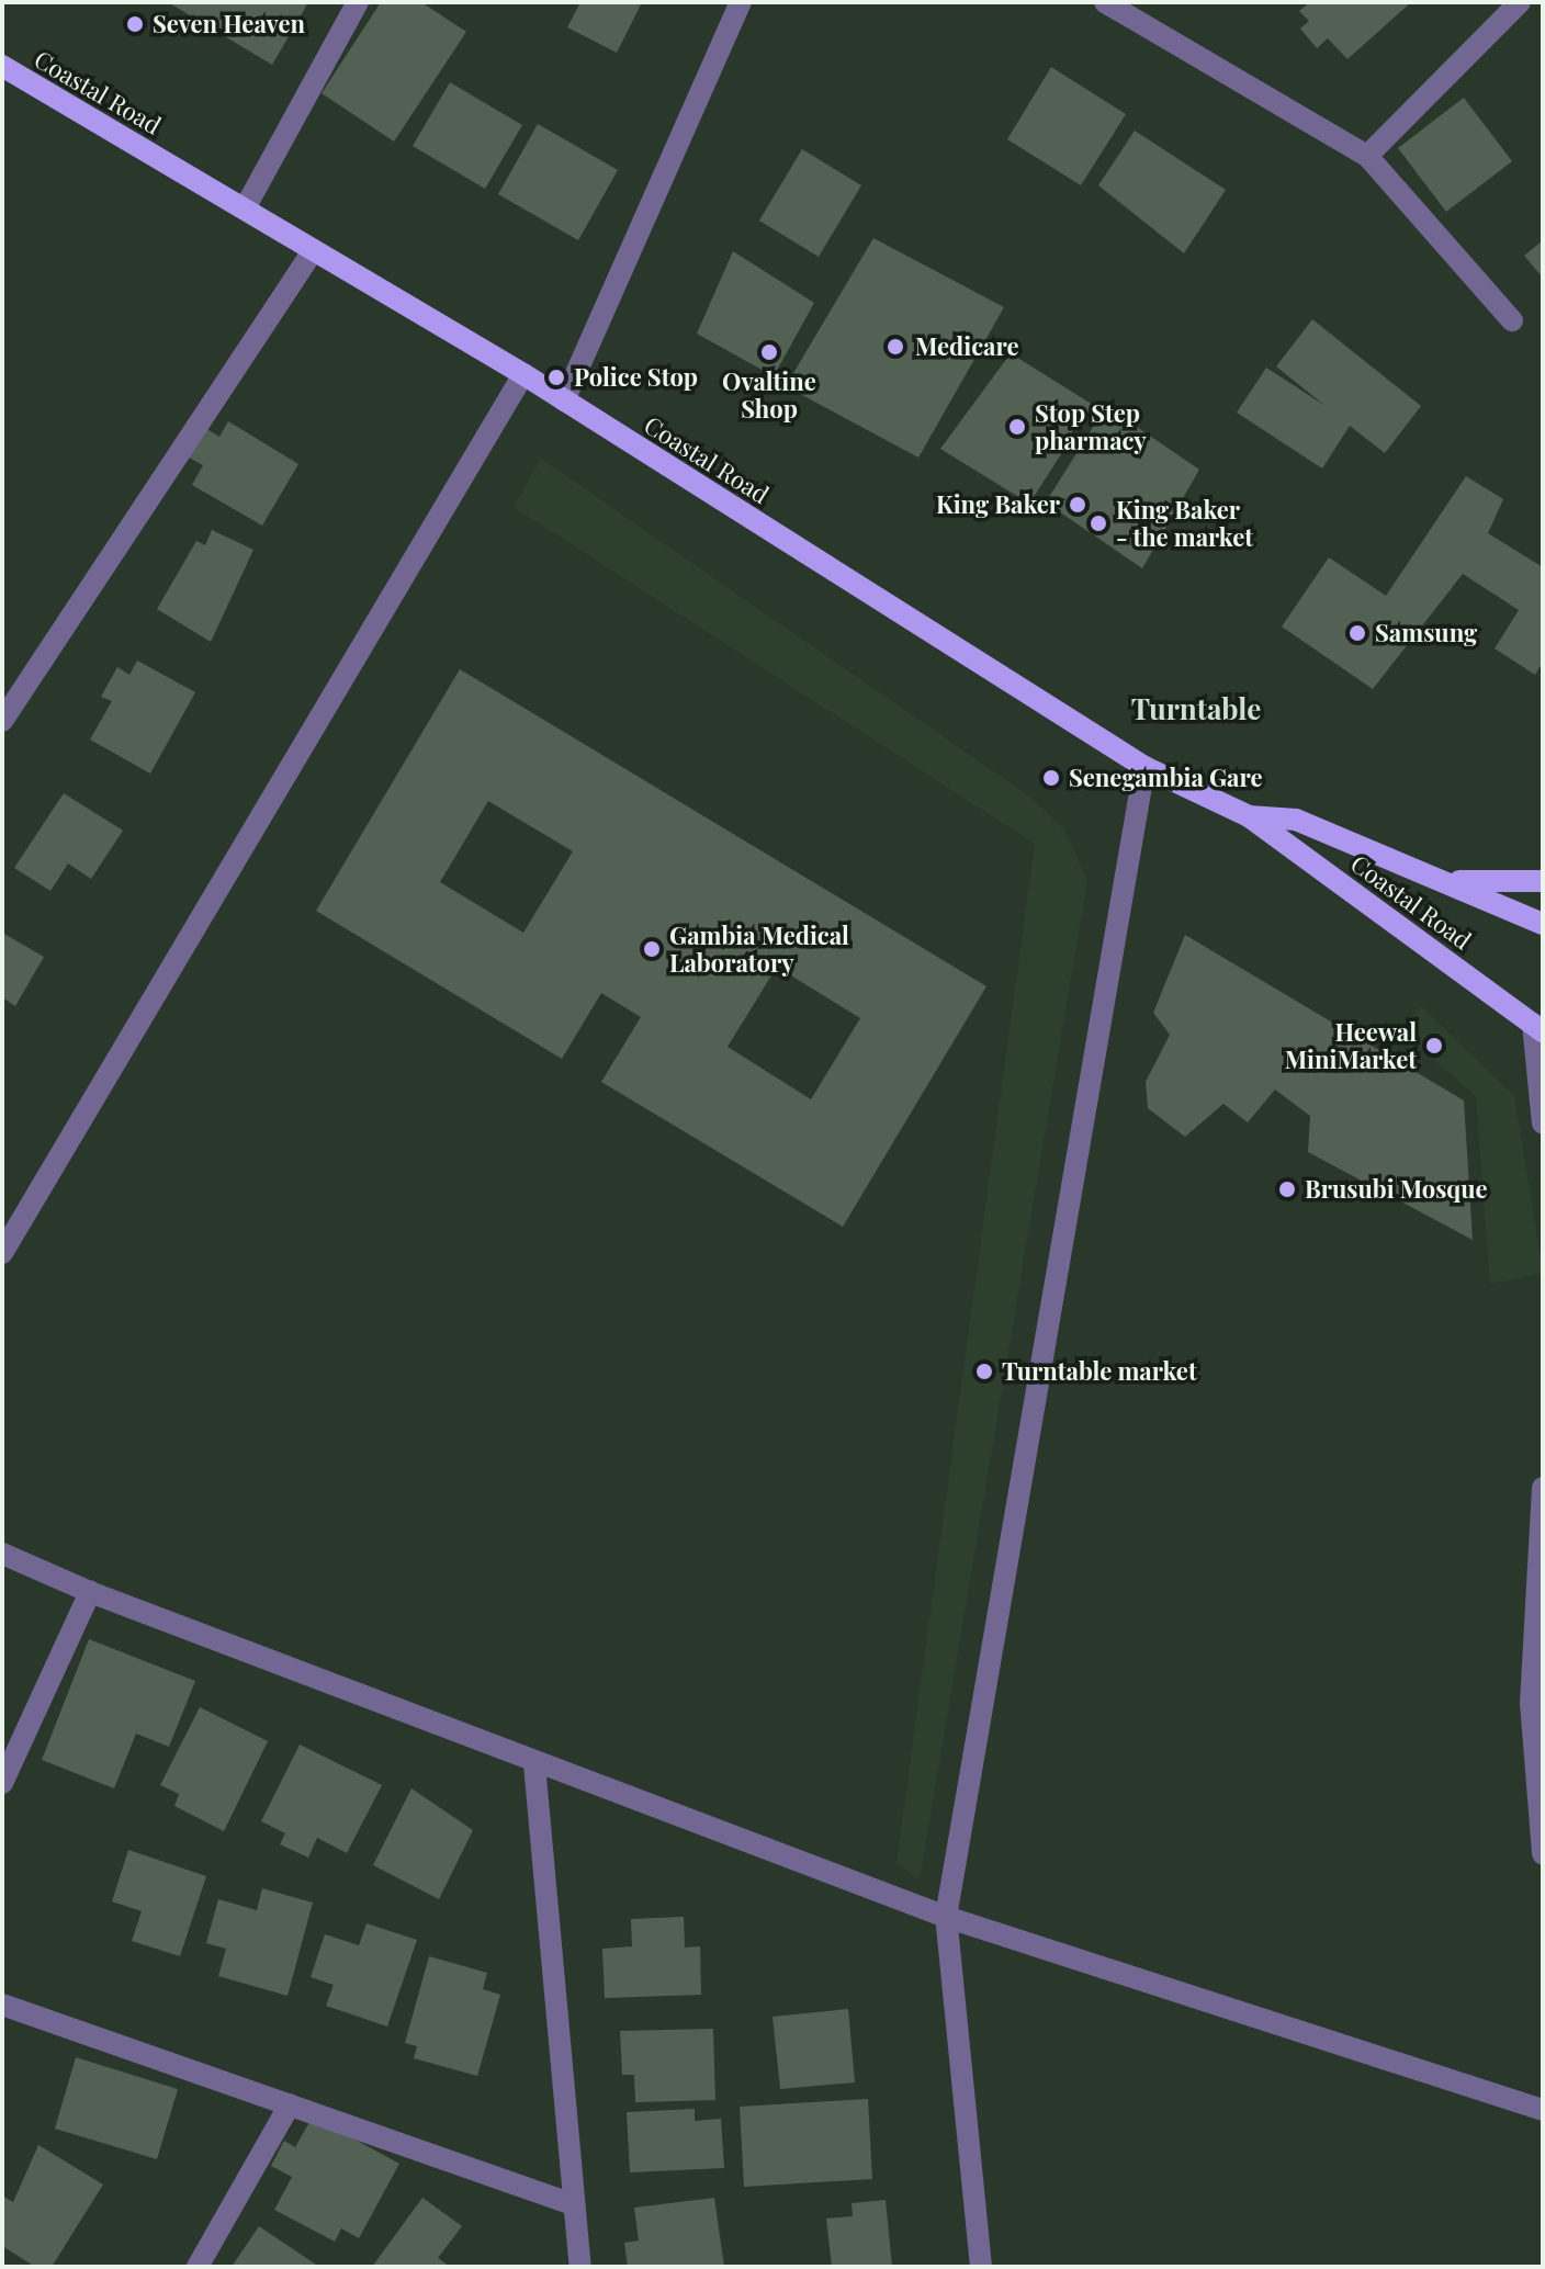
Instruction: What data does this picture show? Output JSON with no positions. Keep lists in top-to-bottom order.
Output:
{
  "streets": {
    "main road": ["Coastal Road"]
  },
  "districts": ["Turntable"],
  "places": [
    "Seven Heaven",
    "Medicare",
    "Ovaltine Shop",
    "Police Stop",
    "Stop Step pharmacy",
    "King Baker",
    "King Baker - the market",
    "Samsung",
    "Senegambia Gare",
    "Gambia Medical Laboratory",
    "Heewal MiniMarket",
    "Brusubi Mosque",
    "Turntable market"
  ]
}
